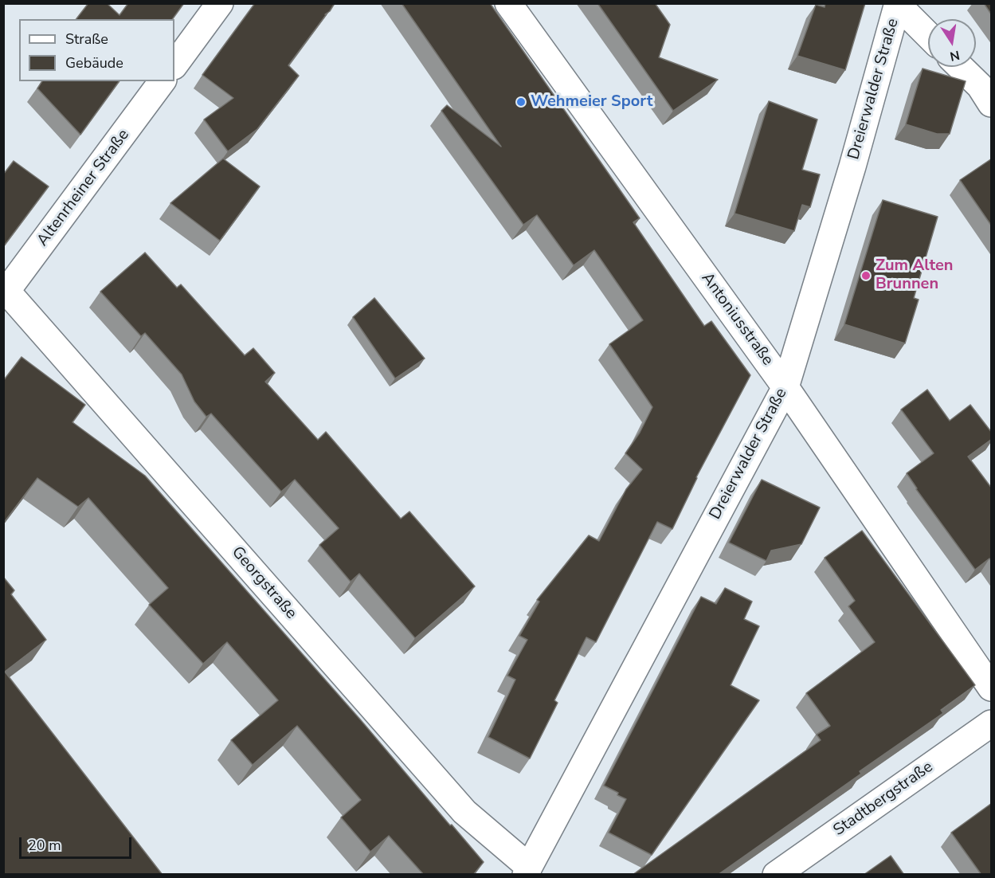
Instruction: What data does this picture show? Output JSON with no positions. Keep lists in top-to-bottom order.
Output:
{
  "streets": {
    "street": [
      "Dreierwalder Straße",
      "Altenrheiner Straße",
      "Antoniusstraße",
      "Georgstraße",
      "Stadtbergstraße"
    ]
  },
  "crossings": [
    ["Dreierwalder Straße", "Antoniusstraße"],
    ["Dreierwalder Straße", "Georgstraße"],
    ["Altenrheiner Straße", "Georgstraße"]
  ],
  "places": ["Wehmeier Sport", "Zum Alten Brunnen"],
  "legend": ["Straße", "Gebäude"],
  "scale_bar": "20 m",
  "north": "bottom"
}
